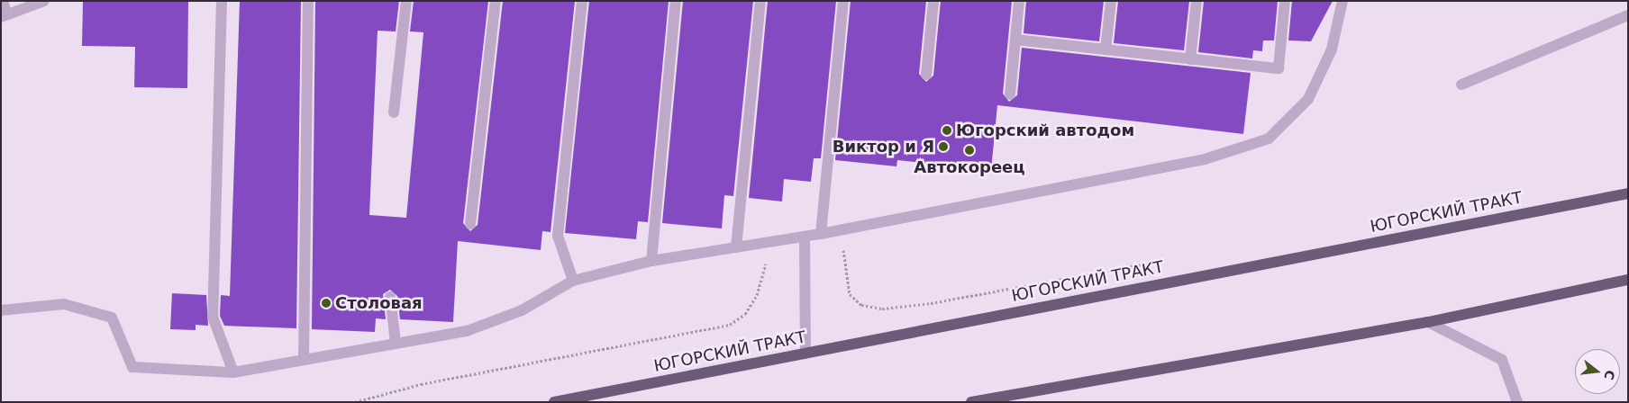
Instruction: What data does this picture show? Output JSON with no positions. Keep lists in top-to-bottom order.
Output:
{
  "streets": {
    "main road": ["ЮГОРСКИЙ ТРАКТ"]
  },
  "places": [
    "Югорский автодом",
    "Виктор и Я",
    "Автокореец",
    "Столовая"
  ],
  "north": "right"
}
